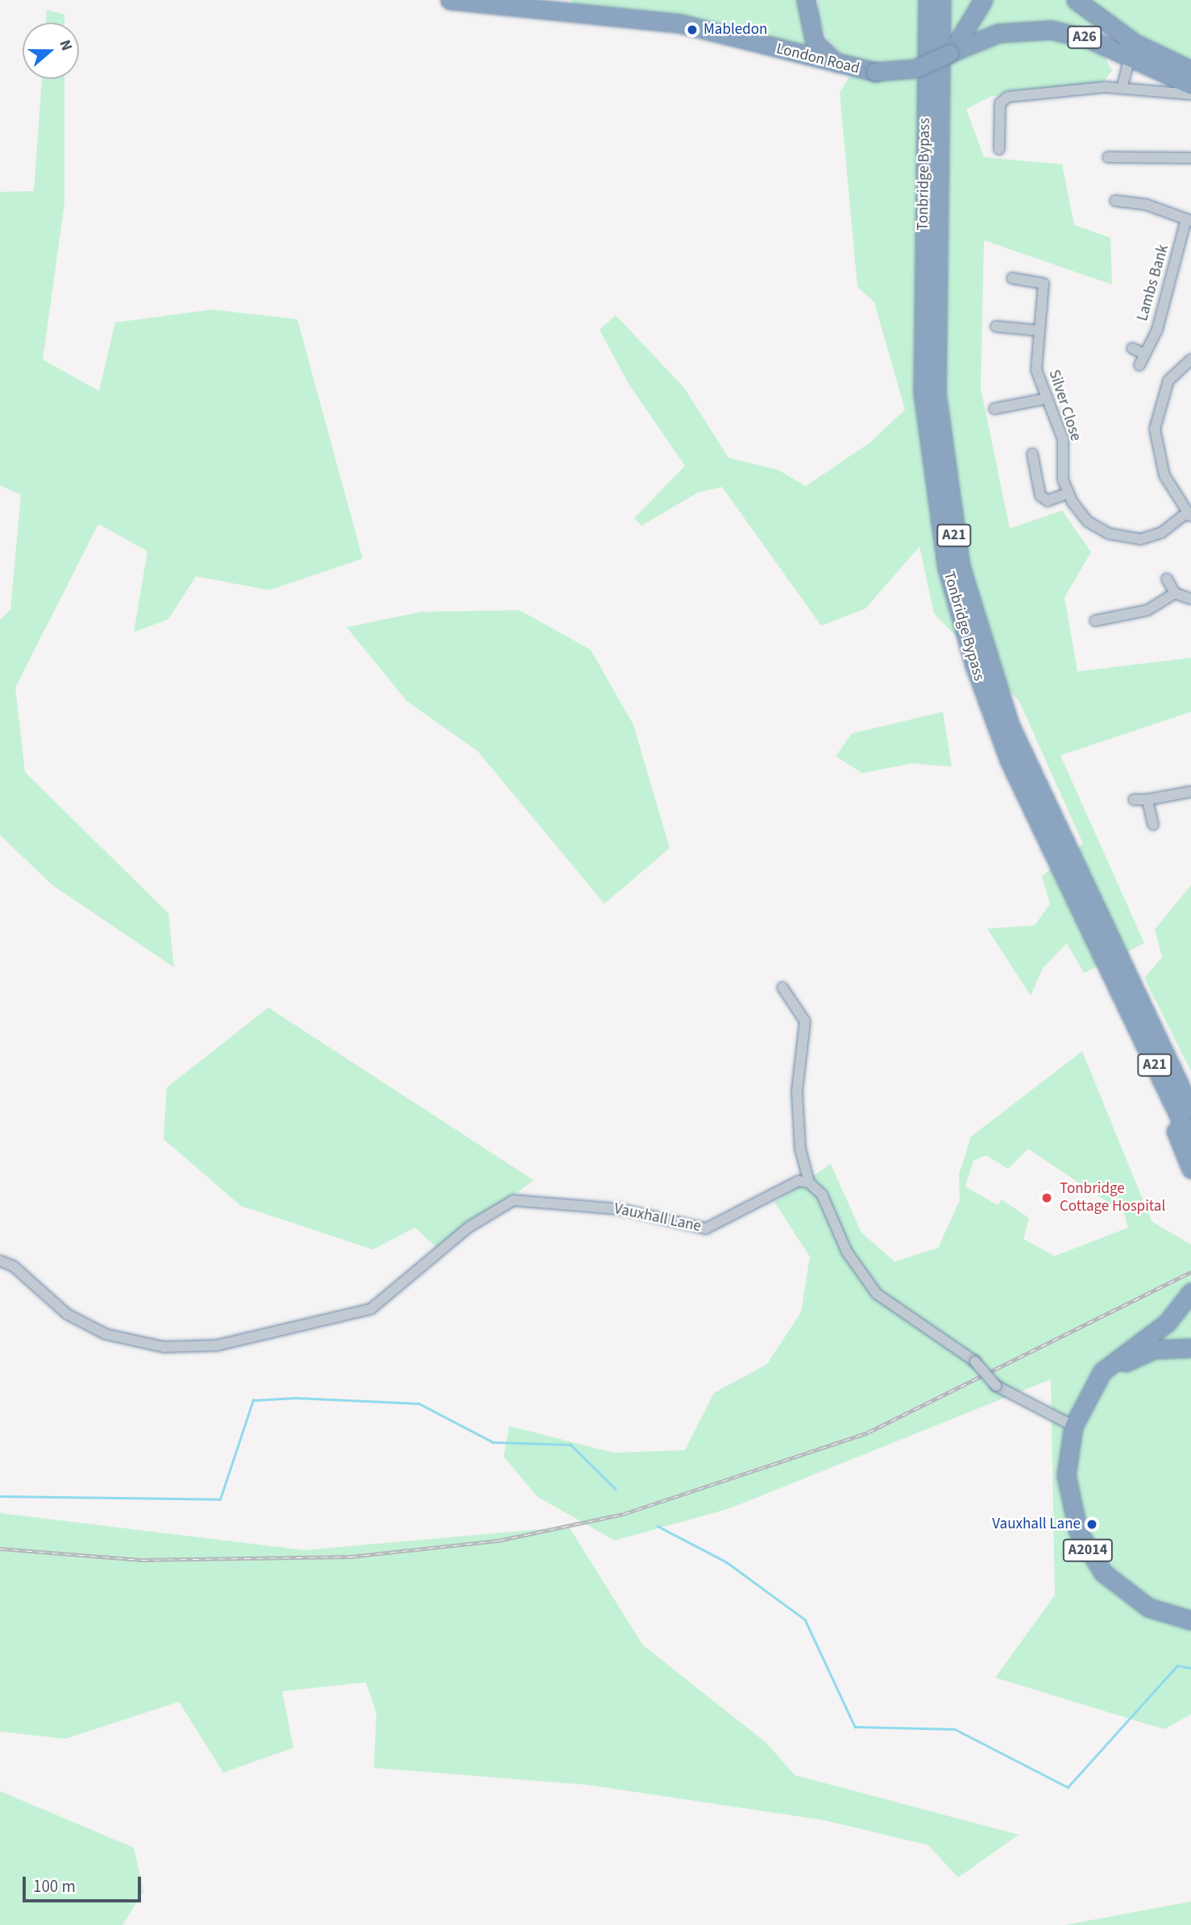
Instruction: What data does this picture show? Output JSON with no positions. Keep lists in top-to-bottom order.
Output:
{
  "streets": {
    "highway": [
      "A26",
      "London Road",
      "Tonbridge Bypass",
      "A21",
      "A2014"
    ],
    "street": ["Lambs Bank", "Silver Close", "Vauxhall Lane"]
  },
  "crossings": [
    ["A26", "London Road"]
  ],
  "places": ["Mabledon", "Tonbridge Cottage Hospital", "Vauxhall Lane"],
  "scale_bar": "100 m",
  "north": "right"
}
